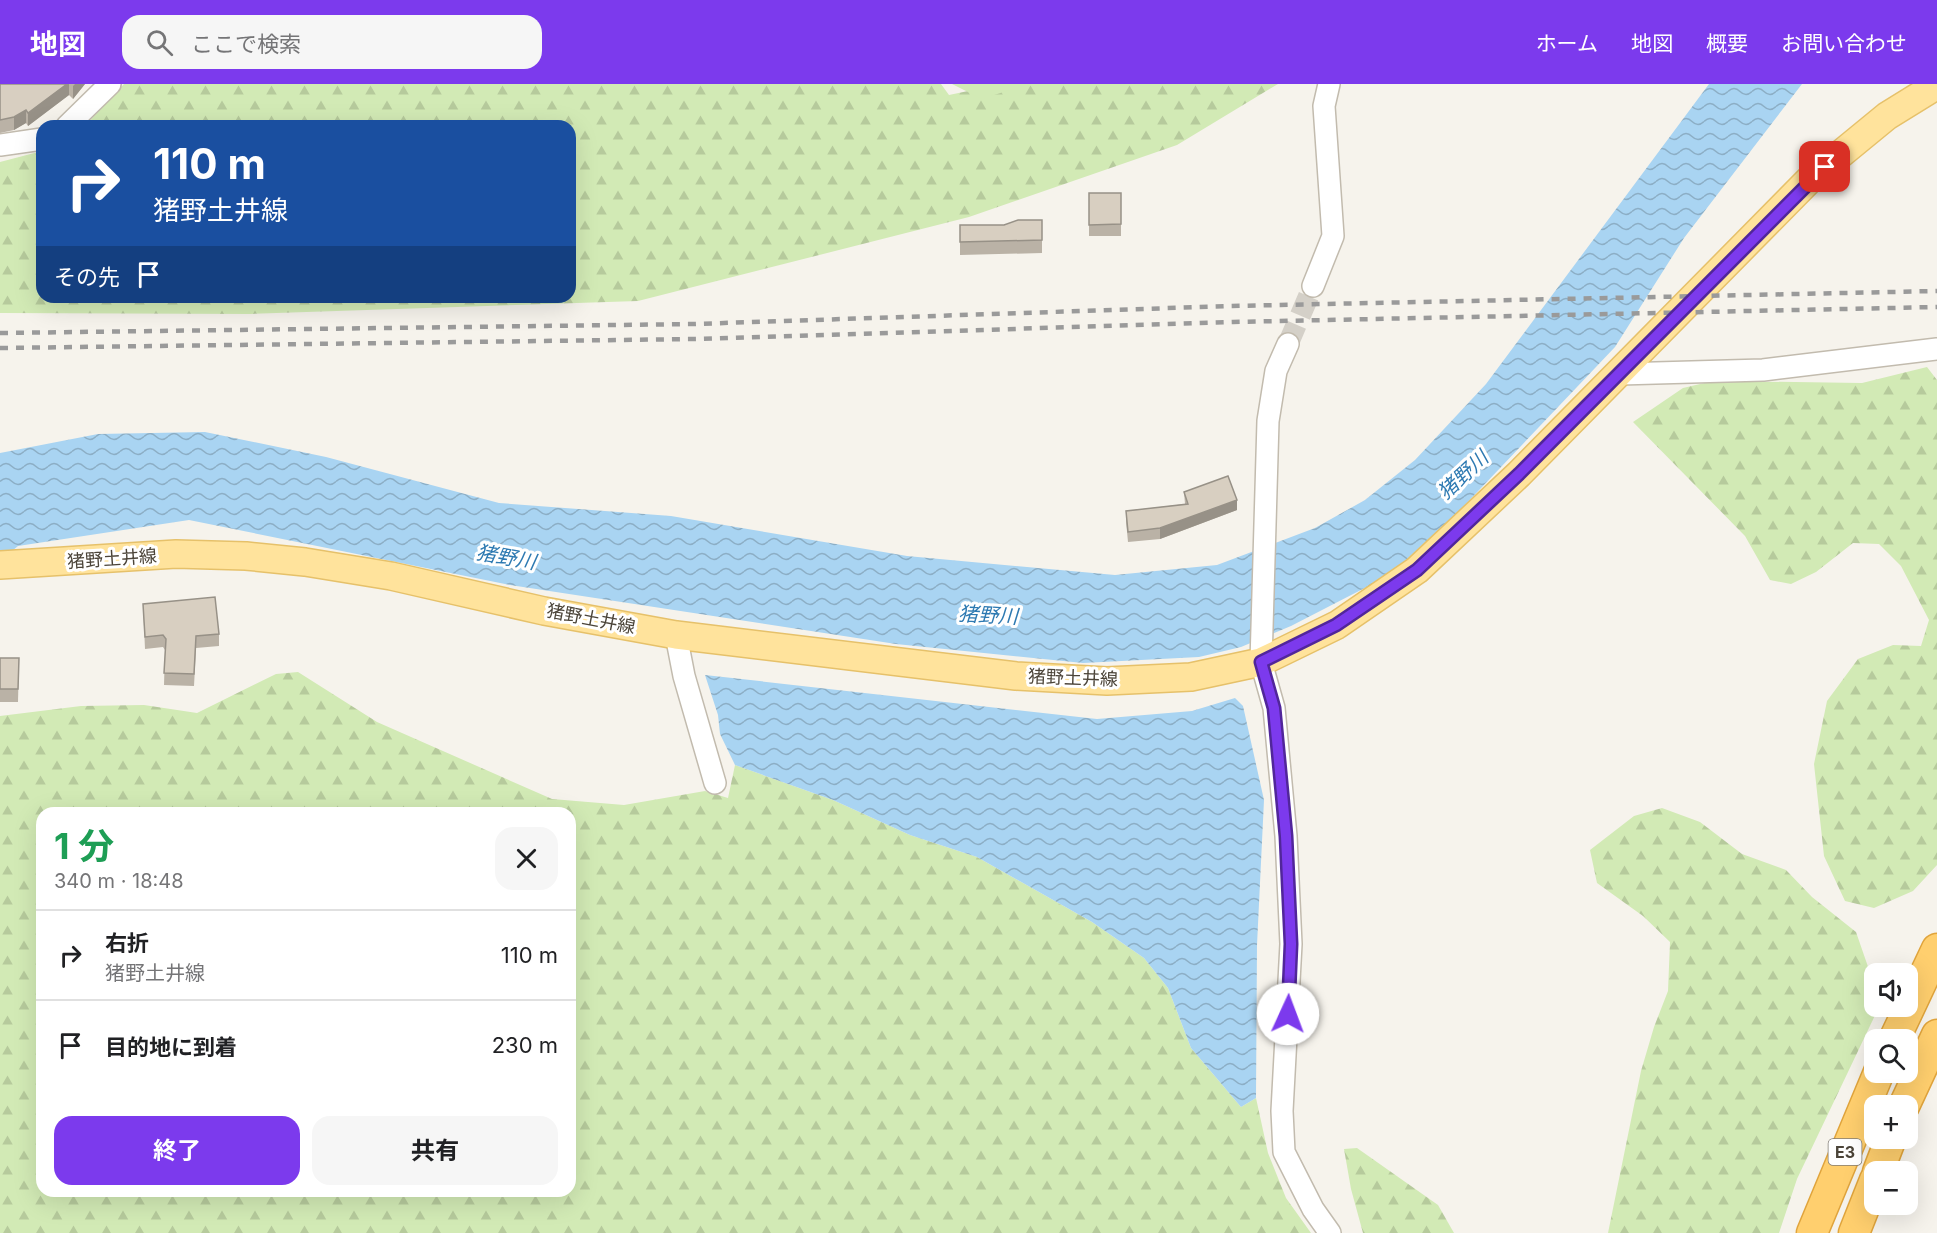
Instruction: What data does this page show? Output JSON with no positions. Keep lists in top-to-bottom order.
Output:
{
  "streets": {
    "highway": ["E3"],
    "main road": ["猪野土井線"]
  },
  "water": ["猪野川"],
  "page": {
    "header": "地図",
    "search": "ここで検索",
    "nav": [
      "ホーム",
      "地図",
      "概要",
      "お問い合わせ"
    ],
    "turn": ["110 m", "猪野土井線"],
    "then": "その先",
    "heading": ["1 分", "340 m · 18:48"],
    "list": [
      {
        "name": "右折",
        "note": "猪野土井線",
        "value": "110 m"
      },
      {
        "name": "目的地に到着",
        "value": "230 m"
      }
    ],
    "map_buttons": ["+", "−"],
    "buttons": ["終了", "共有"]
  }
}
